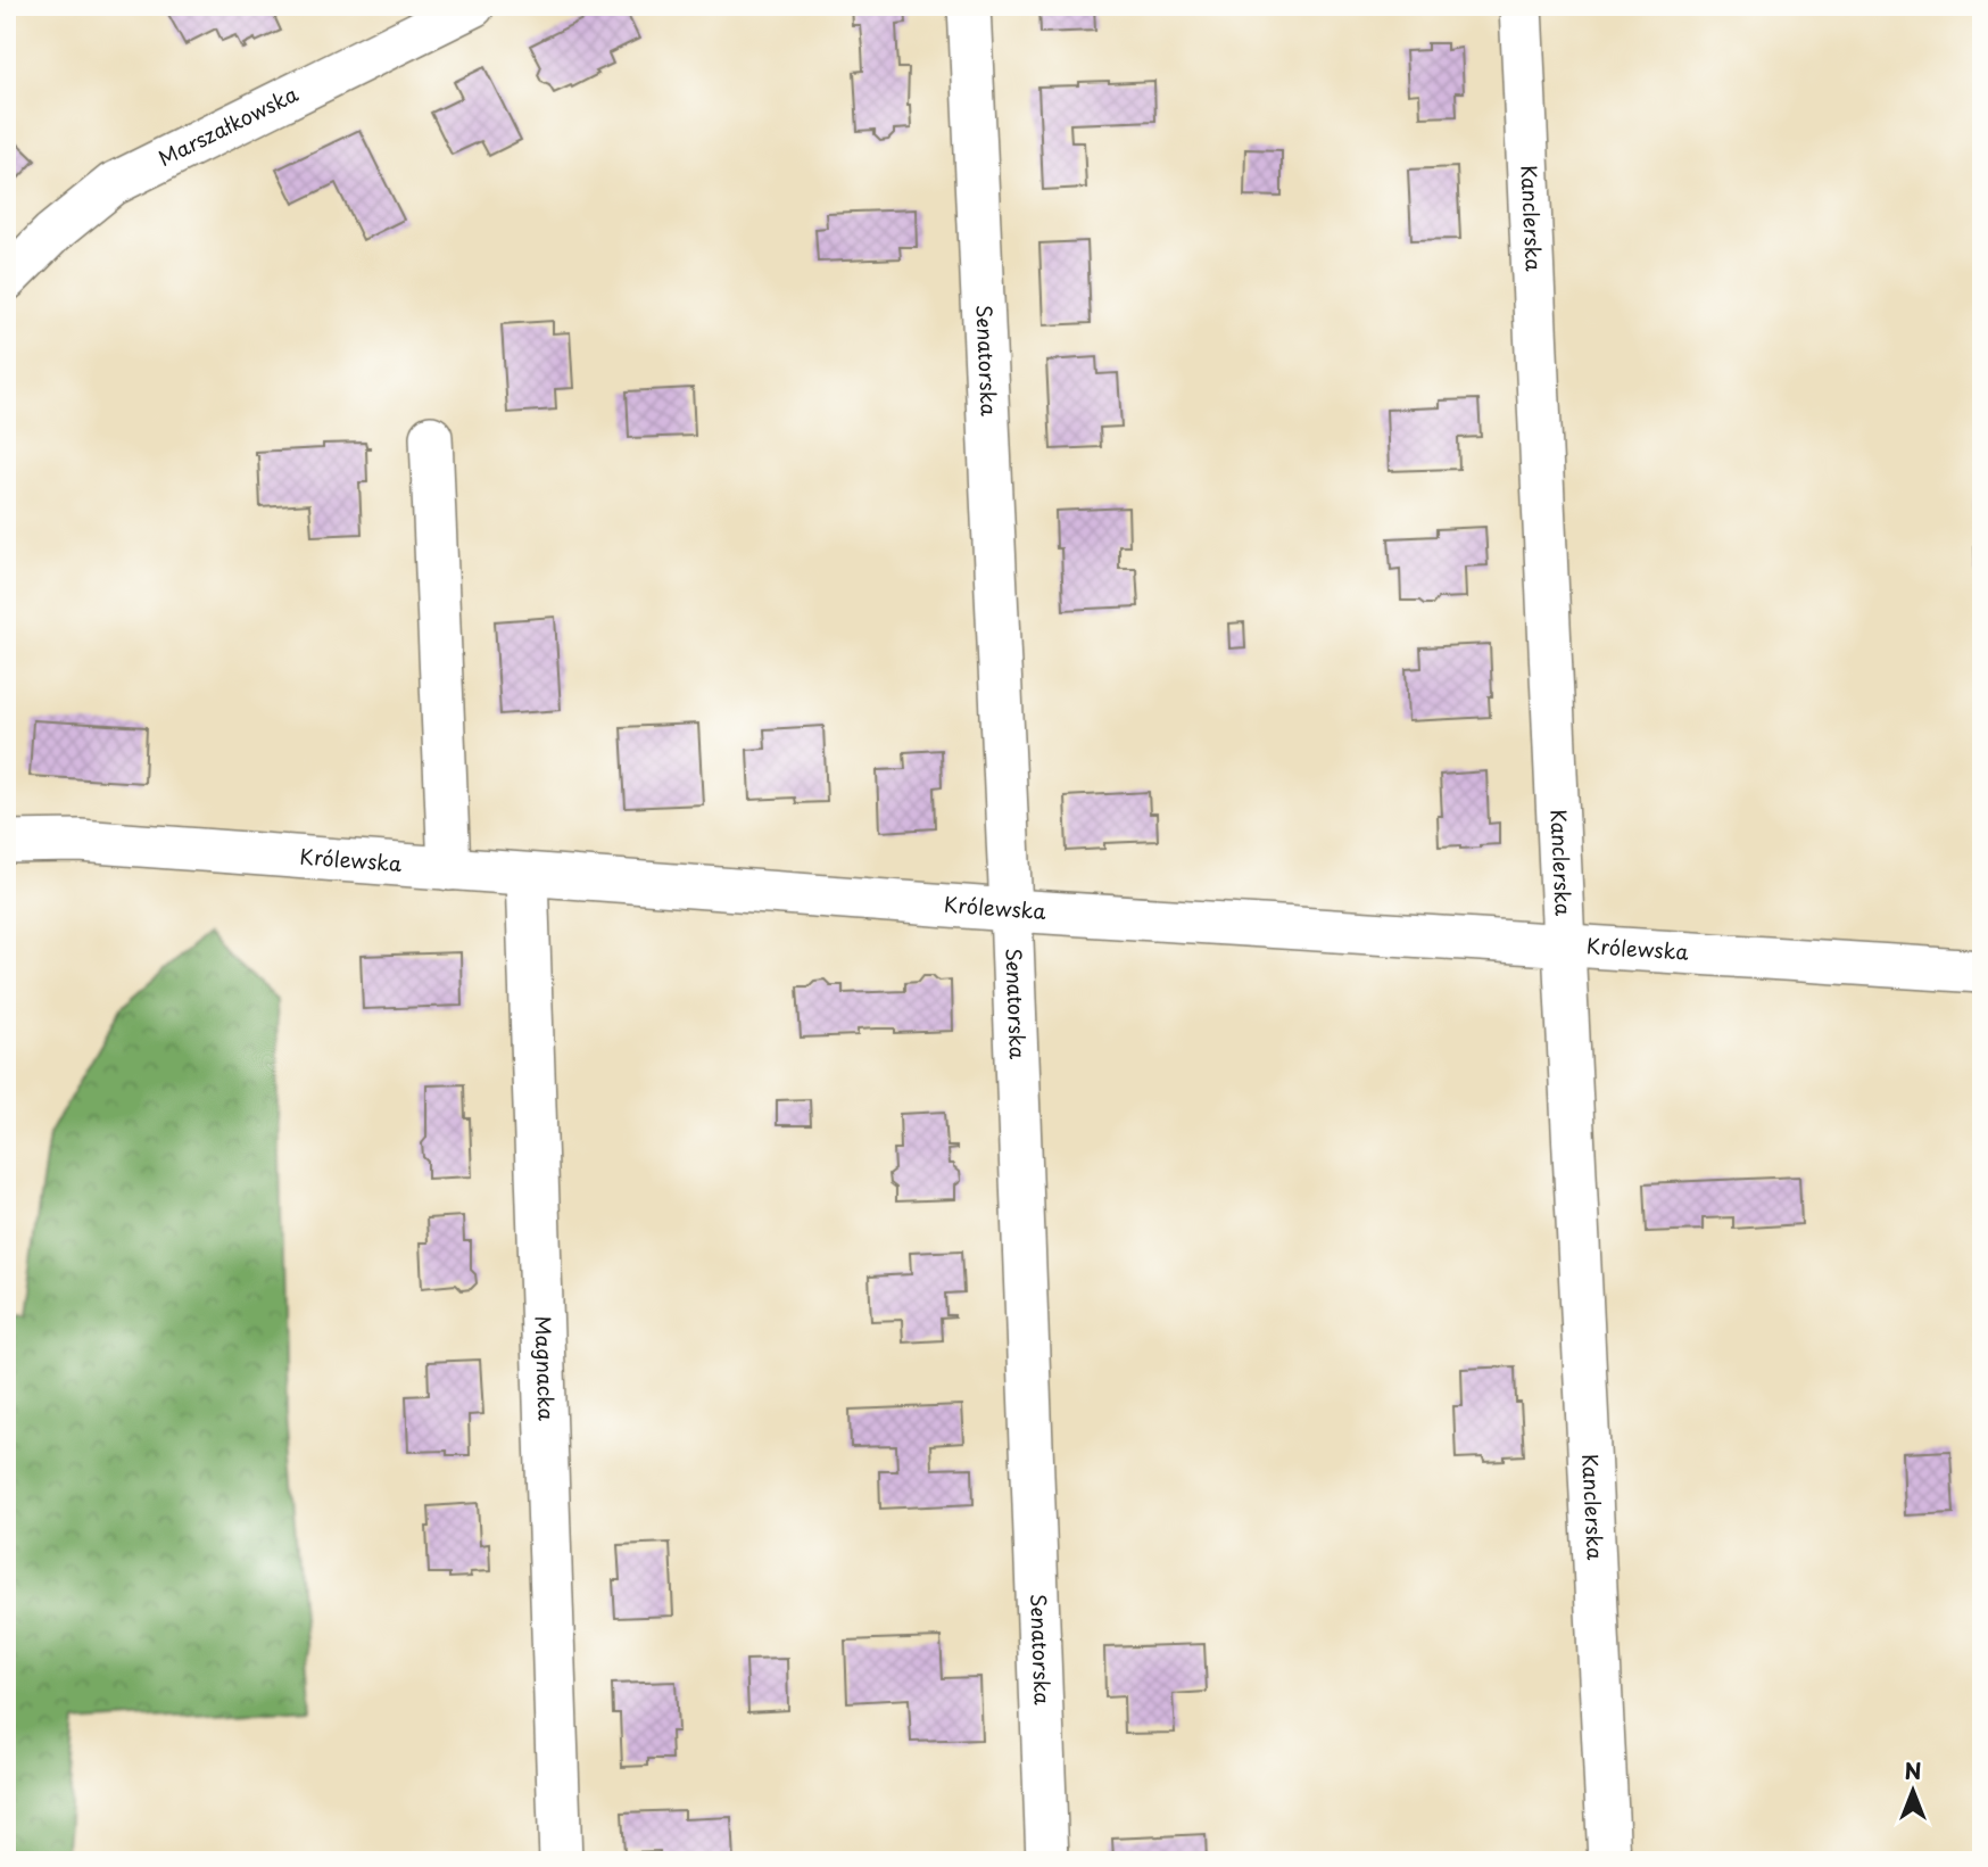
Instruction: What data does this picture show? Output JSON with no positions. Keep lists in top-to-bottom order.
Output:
{
  "streets": {
    "street": [
      "Marszałkowska",
      "Kanclerska",
      "Senatorska",
      "Królewska",
      "Magnacka"
    ]
  },
  "crossings": [
    ["Kanclerska", "Królewska"],
    ["Senatorska", "Królewska"],
    ["Królewska", "Magnacka"]
  ],
  "north": "top"
}
